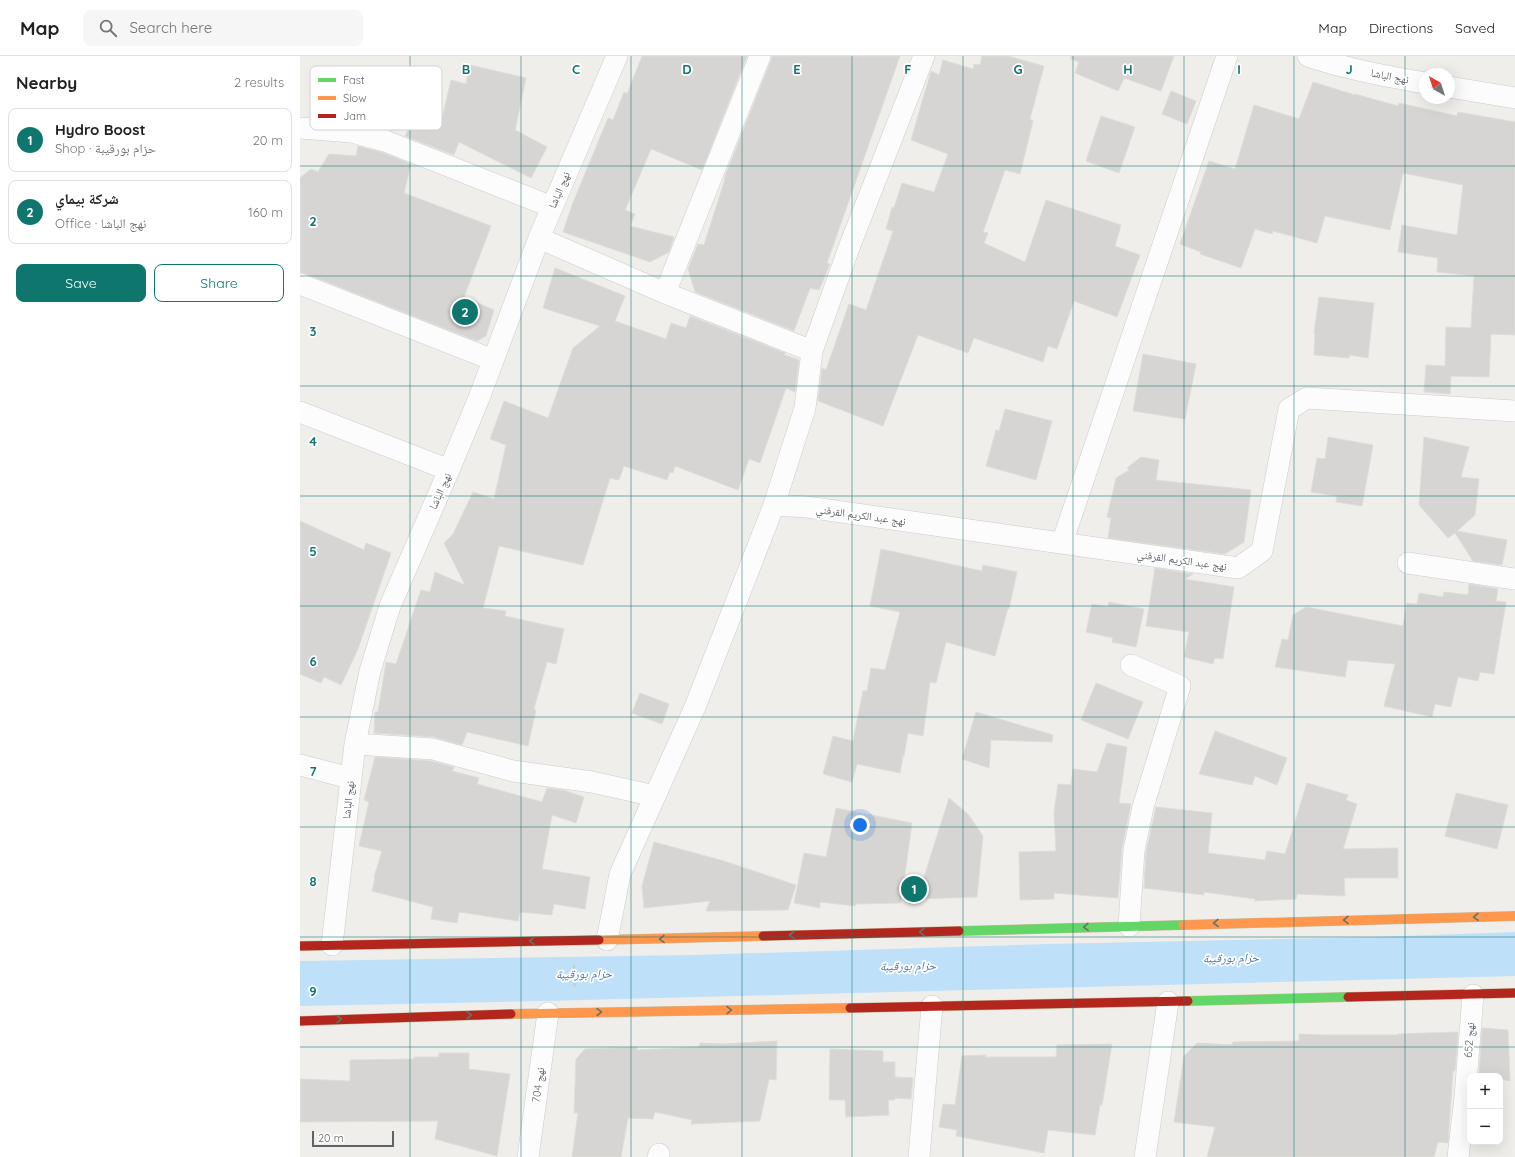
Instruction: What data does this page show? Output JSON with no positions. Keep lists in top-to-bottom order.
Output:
{
  "streets": {
    "street": [
      "نهج الباشا",
      "نهج عبد الكريم القرقني",
      "نهج 652",
      "نهج 704"
    ]
  },
  "water": ["حزام بورقيبة"],
  "legend": ["Fast", "Slow", "Jam"],
  "scale_bar": "20 m",
  "north": "top left",
  "page": {
    "header": "Map",
    "search": "Search here",
    "nav": ["Map", "Directions", "Saved"],
    "heading": ["Nearby", "2 results"],
    "list": [
      {
        "mark": "1",
        "name": "Hydro Boost",
        "note": "Shop · حزام بورقيبة",
        "value": "20 m"
      },
      {
        "mark": "2",
        "name": "شركة بيماي",
        "note": "Office · نهج الباشا",
        "value": "160 m"
      }
    ],
    "buttons": ["Save", "Share"],
    "pins": ["2", "1"],
    "map_buttons": ["+", "−"],
    "scale": "20 m"
  },
  "grid": {
    "columns": [
      "B",
      "C",
      "D",
      "E",
      "F",
      "G",
      "H",
      "I",
      "J"
    ],
    "rows": [
      "2",
      "3",
      "4",
      "5",
      "6",
      "7",
      "8",
      "9"
    ]
  }
}
